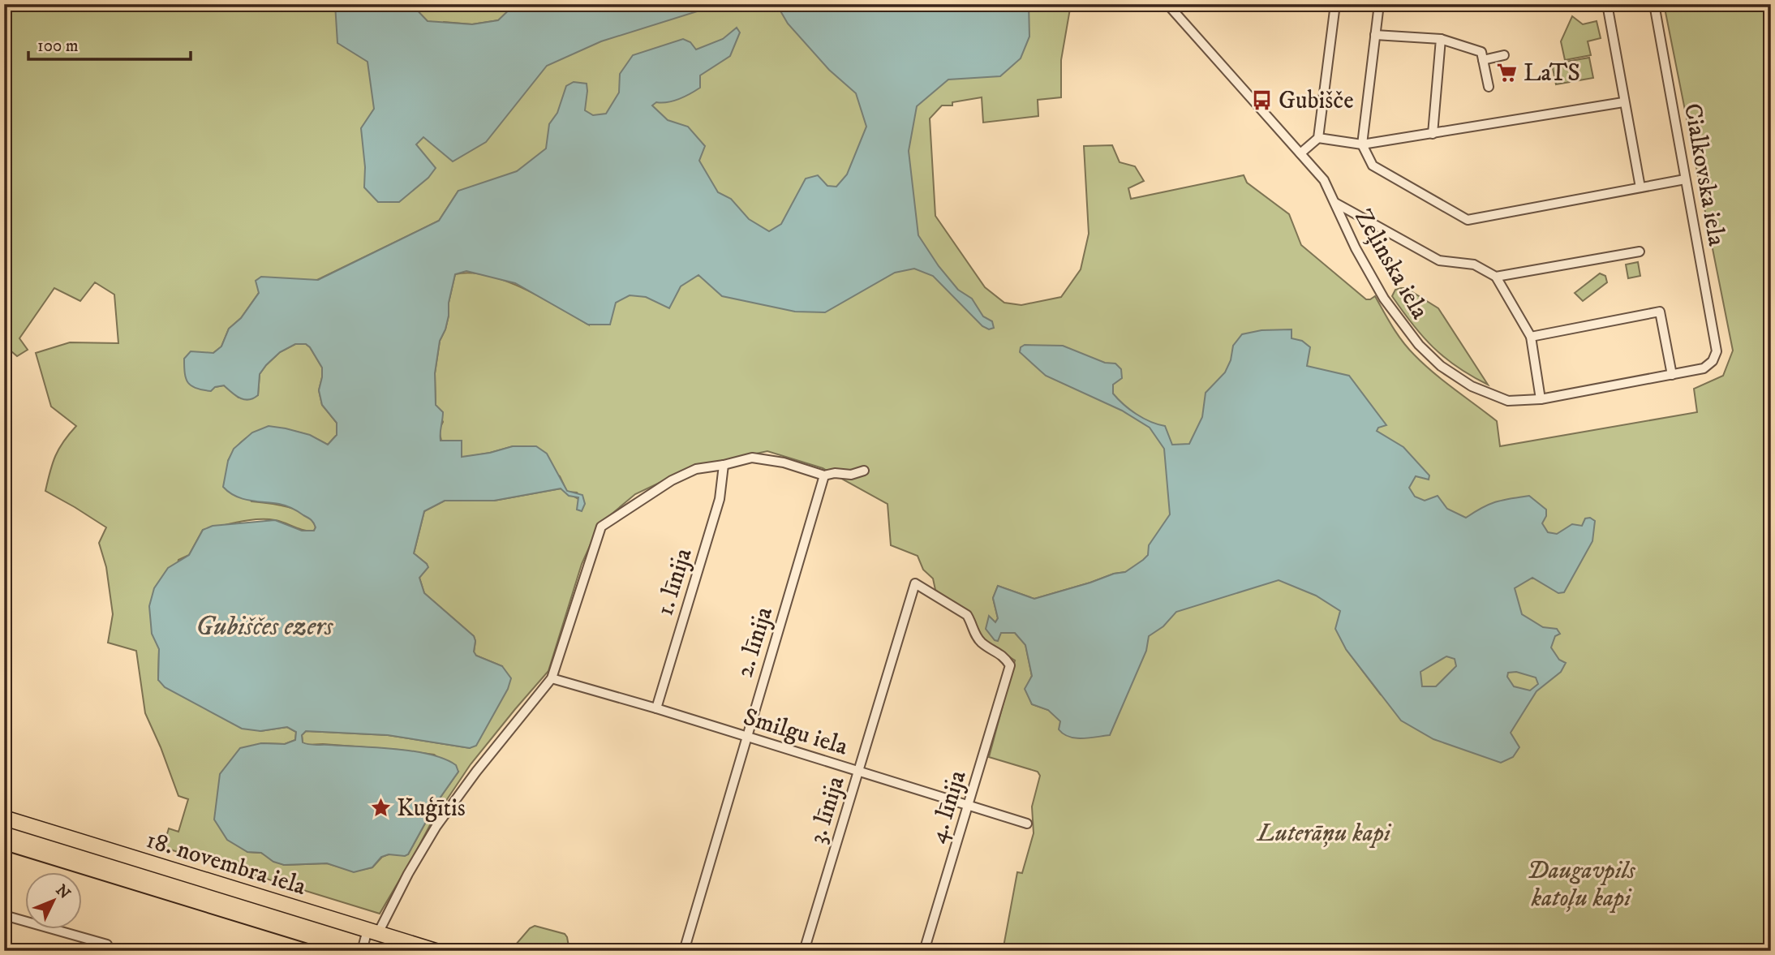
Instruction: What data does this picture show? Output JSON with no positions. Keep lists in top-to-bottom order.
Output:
{
  "streets": {
    "main road": ["18. novembra iela"],
    "street": [
      "Cialkovska iela",
      "Zeļinska iela",
      "1. līnija",
      "2. līnija",
      "Smilgu iela",
      "4. līnija",
      "3. līnija"
    ]
  },
  "crossings": [
    ["Cialkovska iela", "Zeļinska iela"],
    ["1. līnija", "Smilgu iela"],
    ["2. līnija", "Smilgu iela"],
    ["Smilgu iela", "4. līnija"],
    ["Smilgu iela", "3. līnija"],
    ["4. līnija", "3. līnija"]
  ],
  "water": ["Gubiščes ezers"],
  "parks": ["Luterāņu kapi", "Daugavpils katoļu kapi"],
  "places": {
    "supermarket": ["LaTS"],
    "bus stop": ["Gubišče"],
    "place": ["Kuģītis"]
  },
  "scale_bar": "100 m",
  "north": "top right"
}
